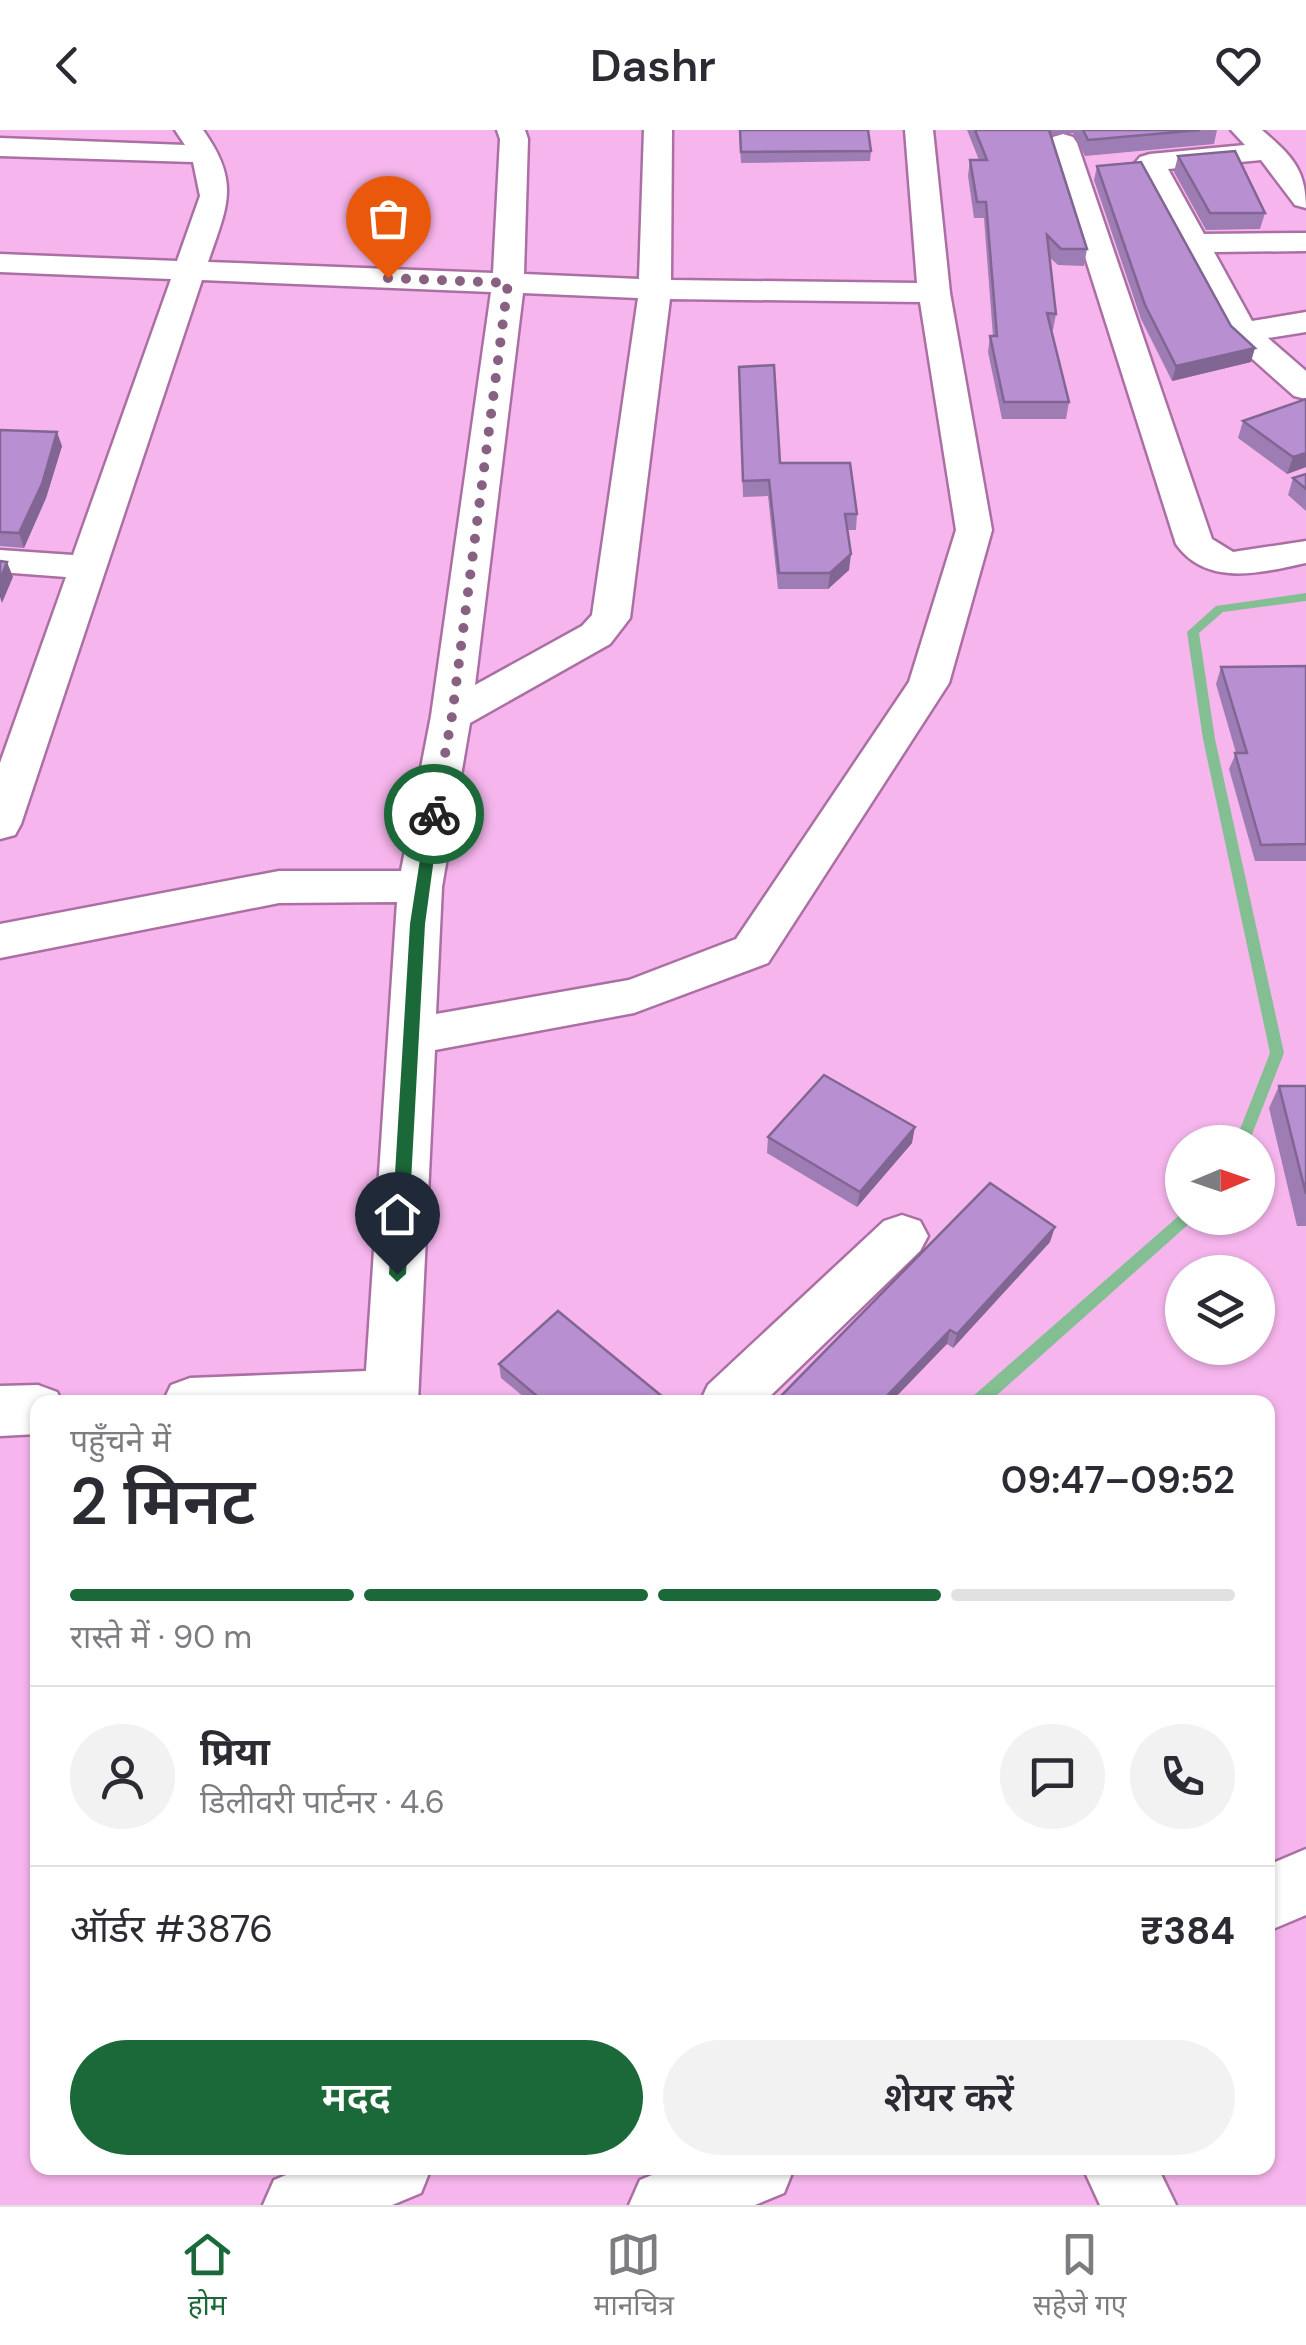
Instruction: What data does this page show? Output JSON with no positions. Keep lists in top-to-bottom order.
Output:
{
  "north": "right",
  "page": {
    "header": "Dashr",
    "heading": ["2 मिनट", "पहुँचने में", "09:47–09:52"],
    "panel": [
      "प्रिया",
      "डिलीवरी पार्टनर · 4.6",
      "ऑर्डर #3876",
      "₹384"
    ],
    "bar": "रास्ते में · 90 m",
    "buttons": ["मदद", "शेयर करें"],
    "tabs": ["होम", "मानचित्र", "सहेजे गए"]
  }
}
